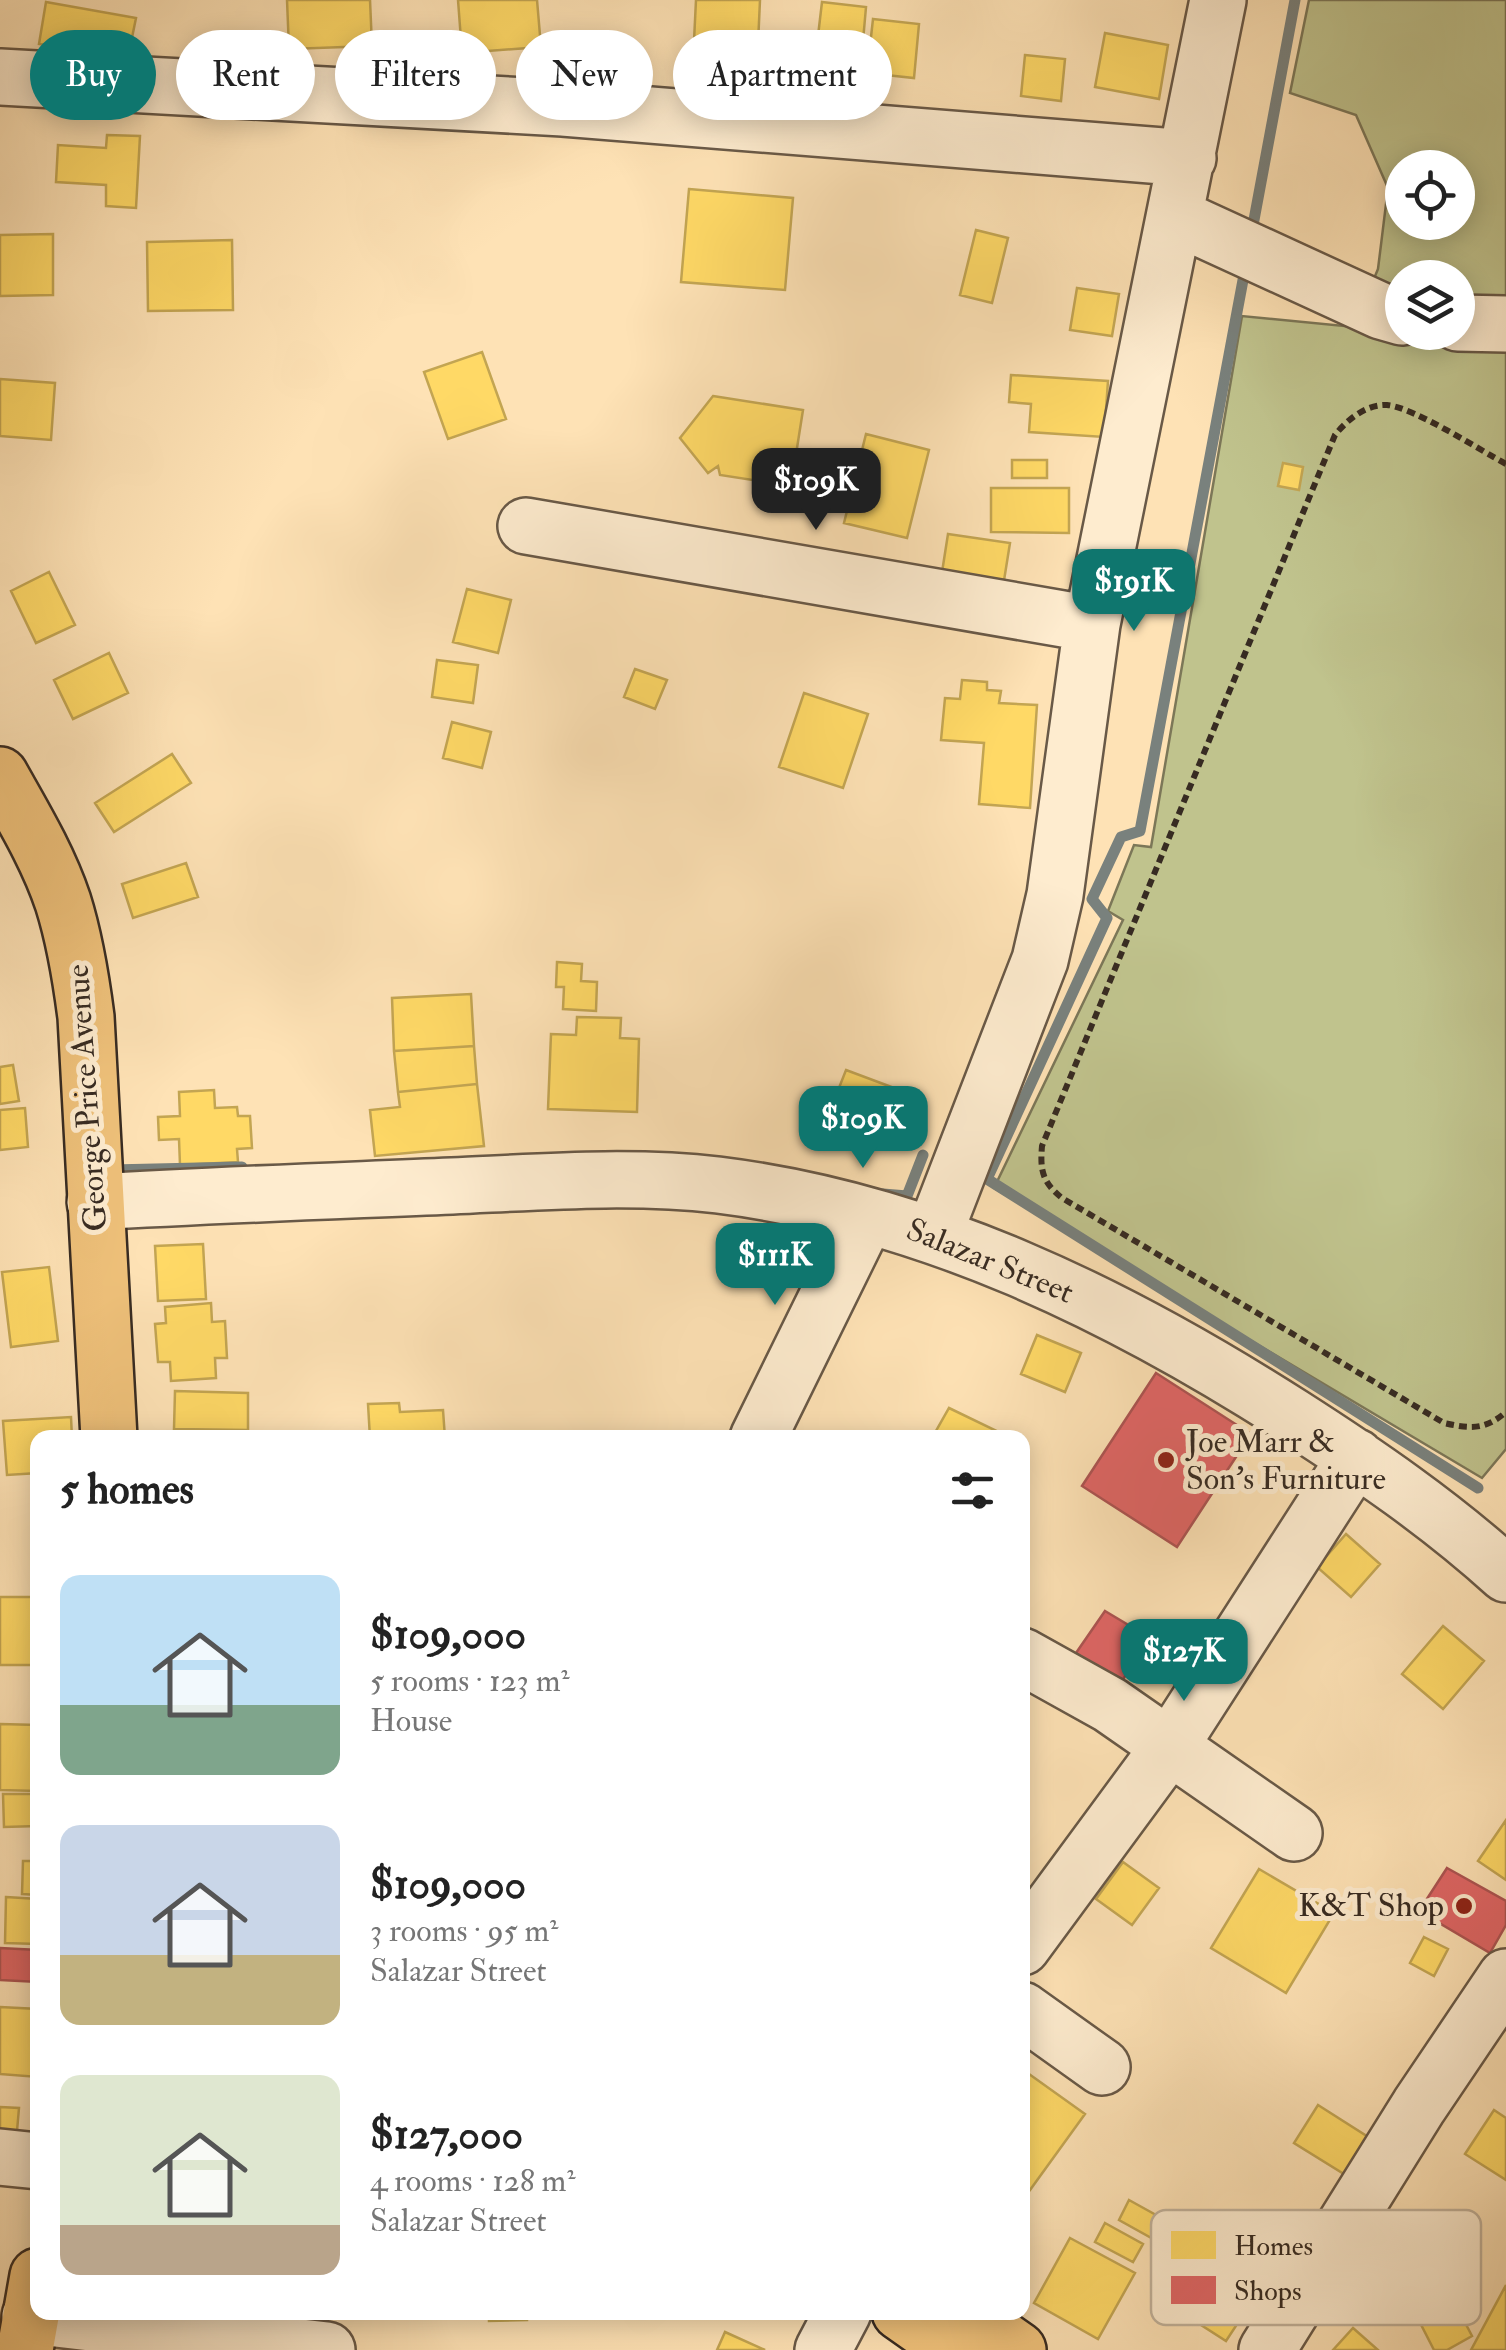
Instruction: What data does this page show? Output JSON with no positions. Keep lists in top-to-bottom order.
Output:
{
  "streets": {
    "main road": ["George Price Avenue"],
    "street": ["Salazar Street"]
  },
  "crossings": [
    ["George Price Avenue", "Salazar Street"]
  ],
  "places": ["Joe Marr & Son's Furniture", "K&T Shop"],
  "legend": ["Homes", "Shops"],
  "page": {
    "chip": [
      "Buy",
      "Rent",
      "Filters",
      "New",
      "Apartment"
    ],
    "price": [
      "$109K",
      "$191K",
      "$109K",
      "$111K",
      "$127K"
    ],
    "heading": "5 homes",
    "list": [
      {
        "name": "$109,000",
        "note": "5 rooms · 123 m² · House"
      },
      {
        "name": "$109,000",
        "note": "3 rooms · 95 m² · Salazar Street"
      },
      {
        "name": "$127,000",
        "note": "4 rooms · 128 m² · Salazar Street"
      }
    ]
  }
}
